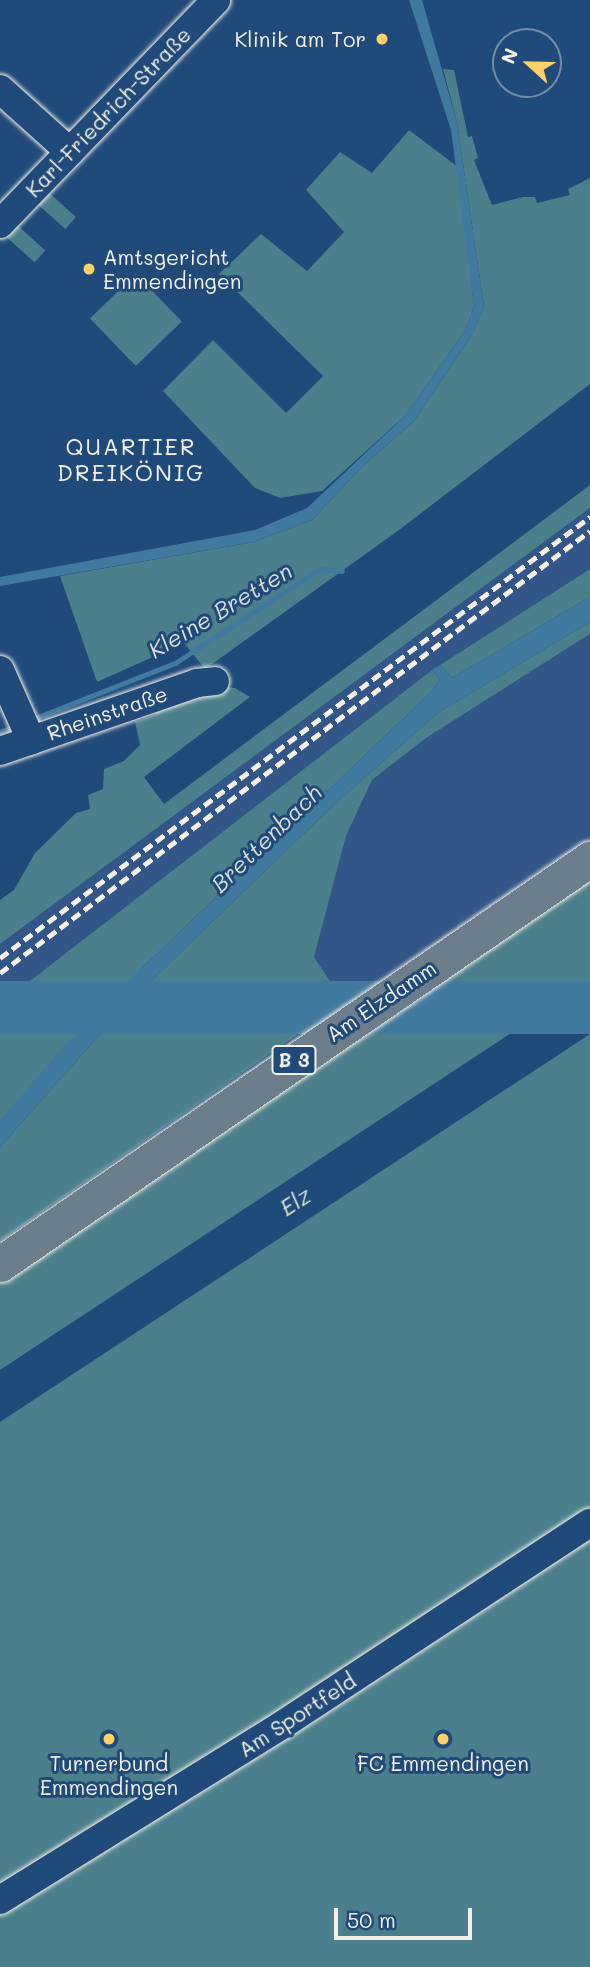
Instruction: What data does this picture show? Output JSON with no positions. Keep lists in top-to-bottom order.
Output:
{
  "streets": {
    "main road": ["Am Elzdamm", "B 3"],
    "street": ["Karl-Friedrich-Straße", "Rheinstraße", "Am Sportfeld"]
  },
  "districts": ["QUARTIER DREIKÖNIG"],
  "water": ["Kleine Bretten", "Brettenbach", "Elz"],
  "places": [
    "Klinik am Tor",
    "Amtsgericht Emmendingen",
    "Turnerbund Emmendingen",
    "FC Emmendingen"
  ],
  "scale_bar": "50 m",
  "north": "left"
}
